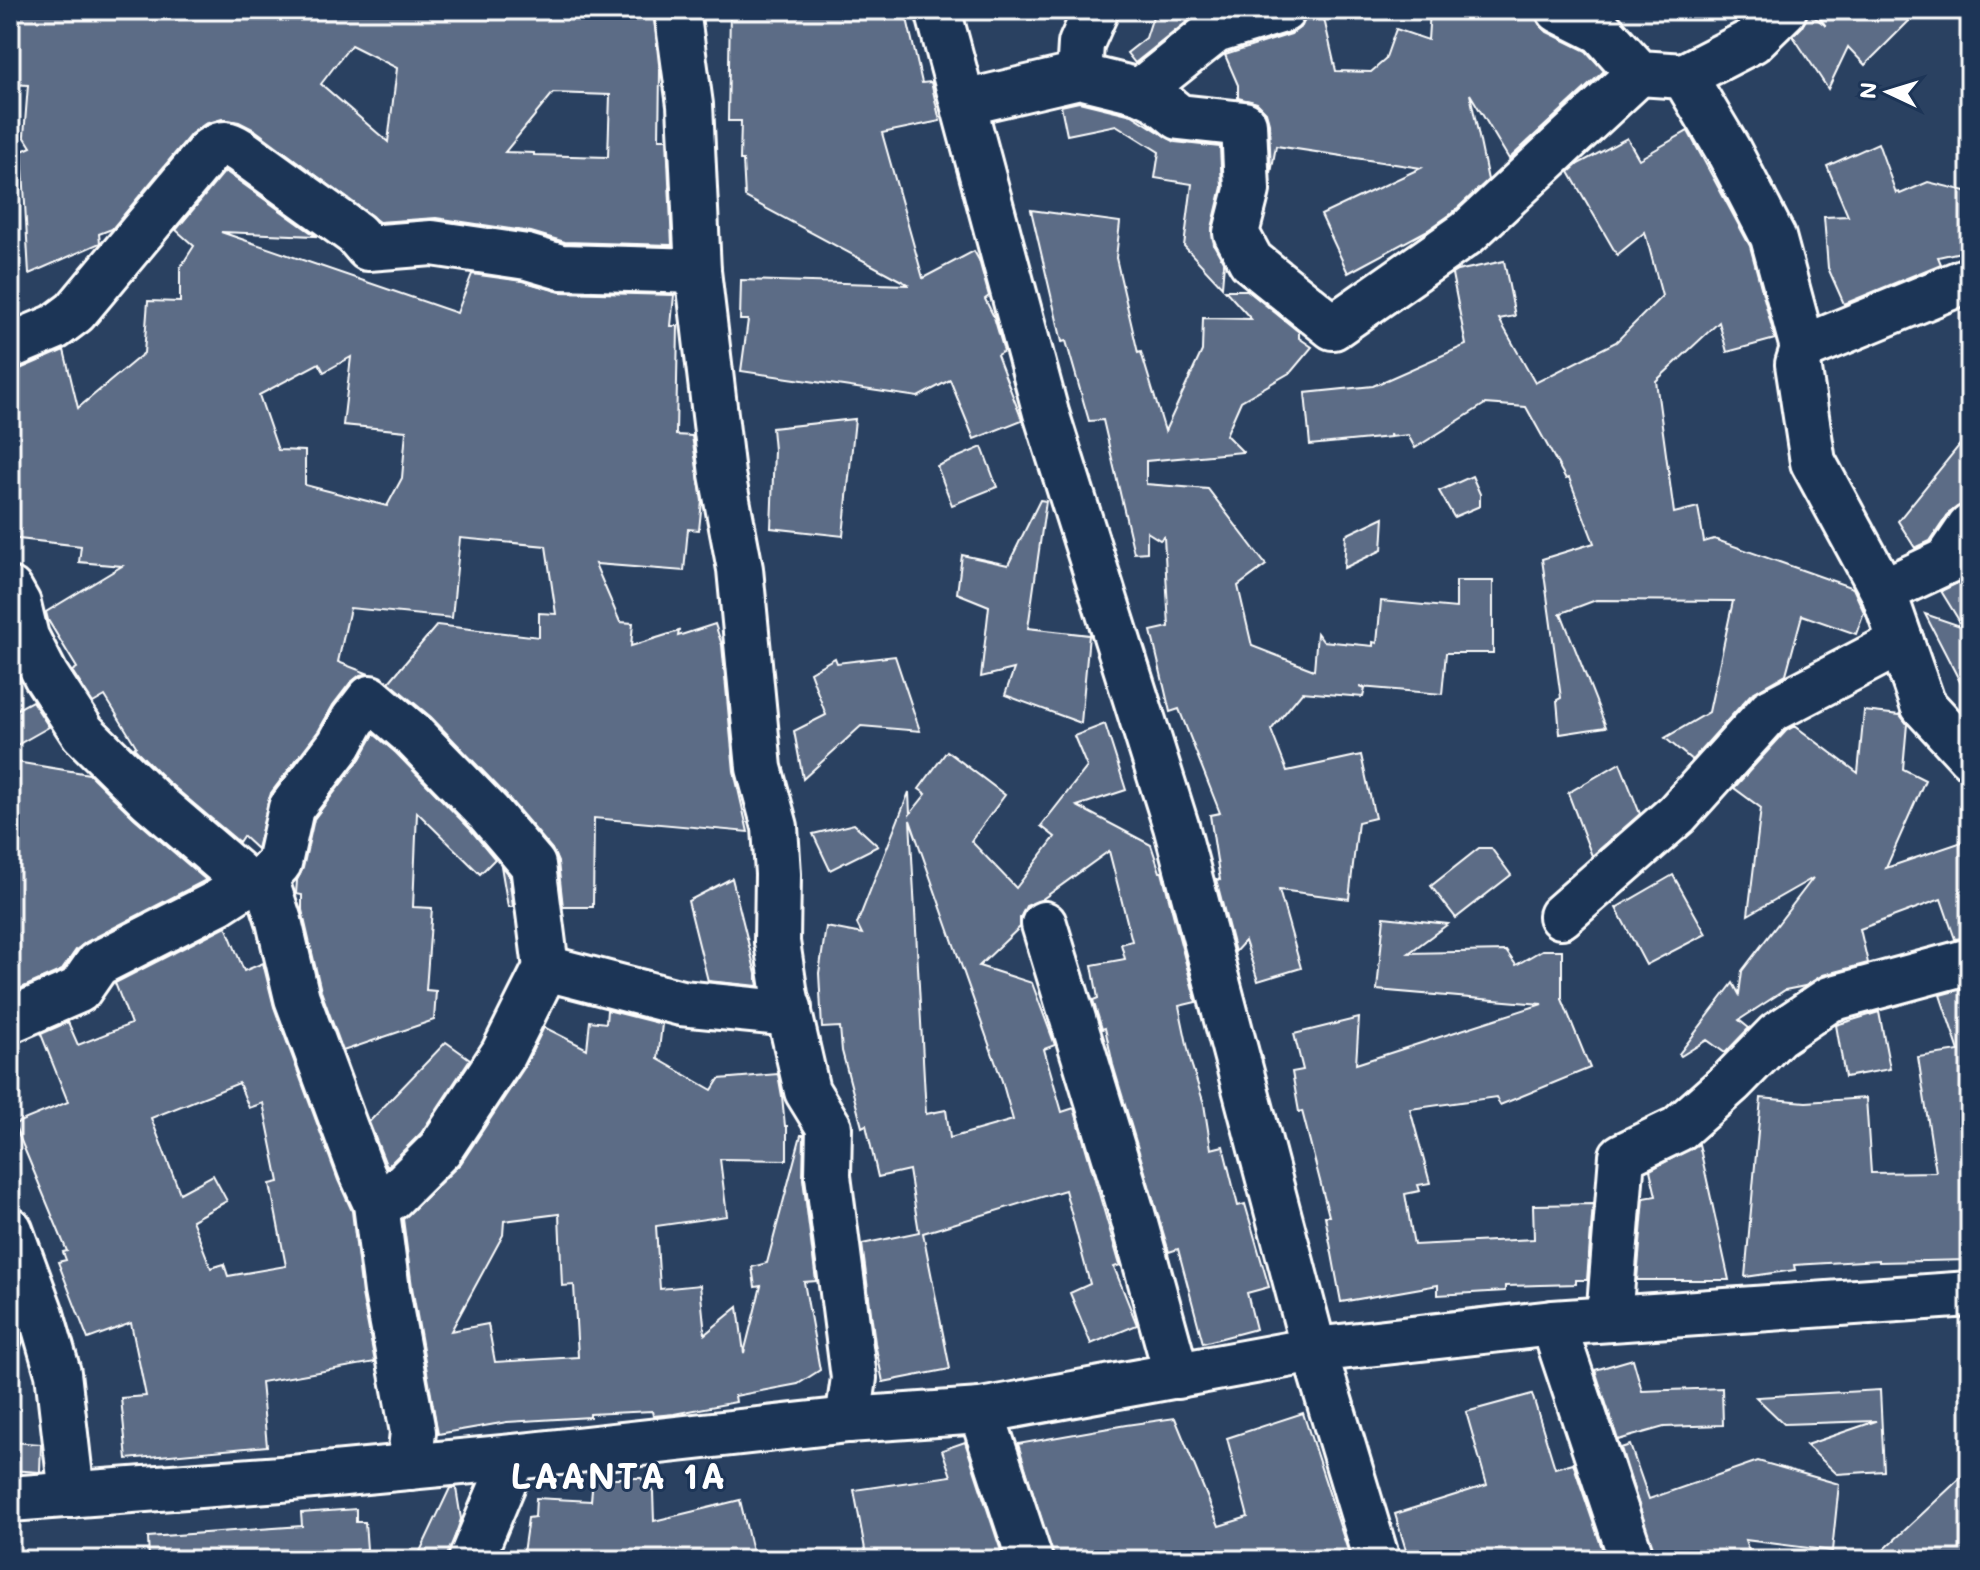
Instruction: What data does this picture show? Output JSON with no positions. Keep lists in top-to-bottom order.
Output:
{
  "districts": ["LAANTA 1A"],
  "north": "left"
}
